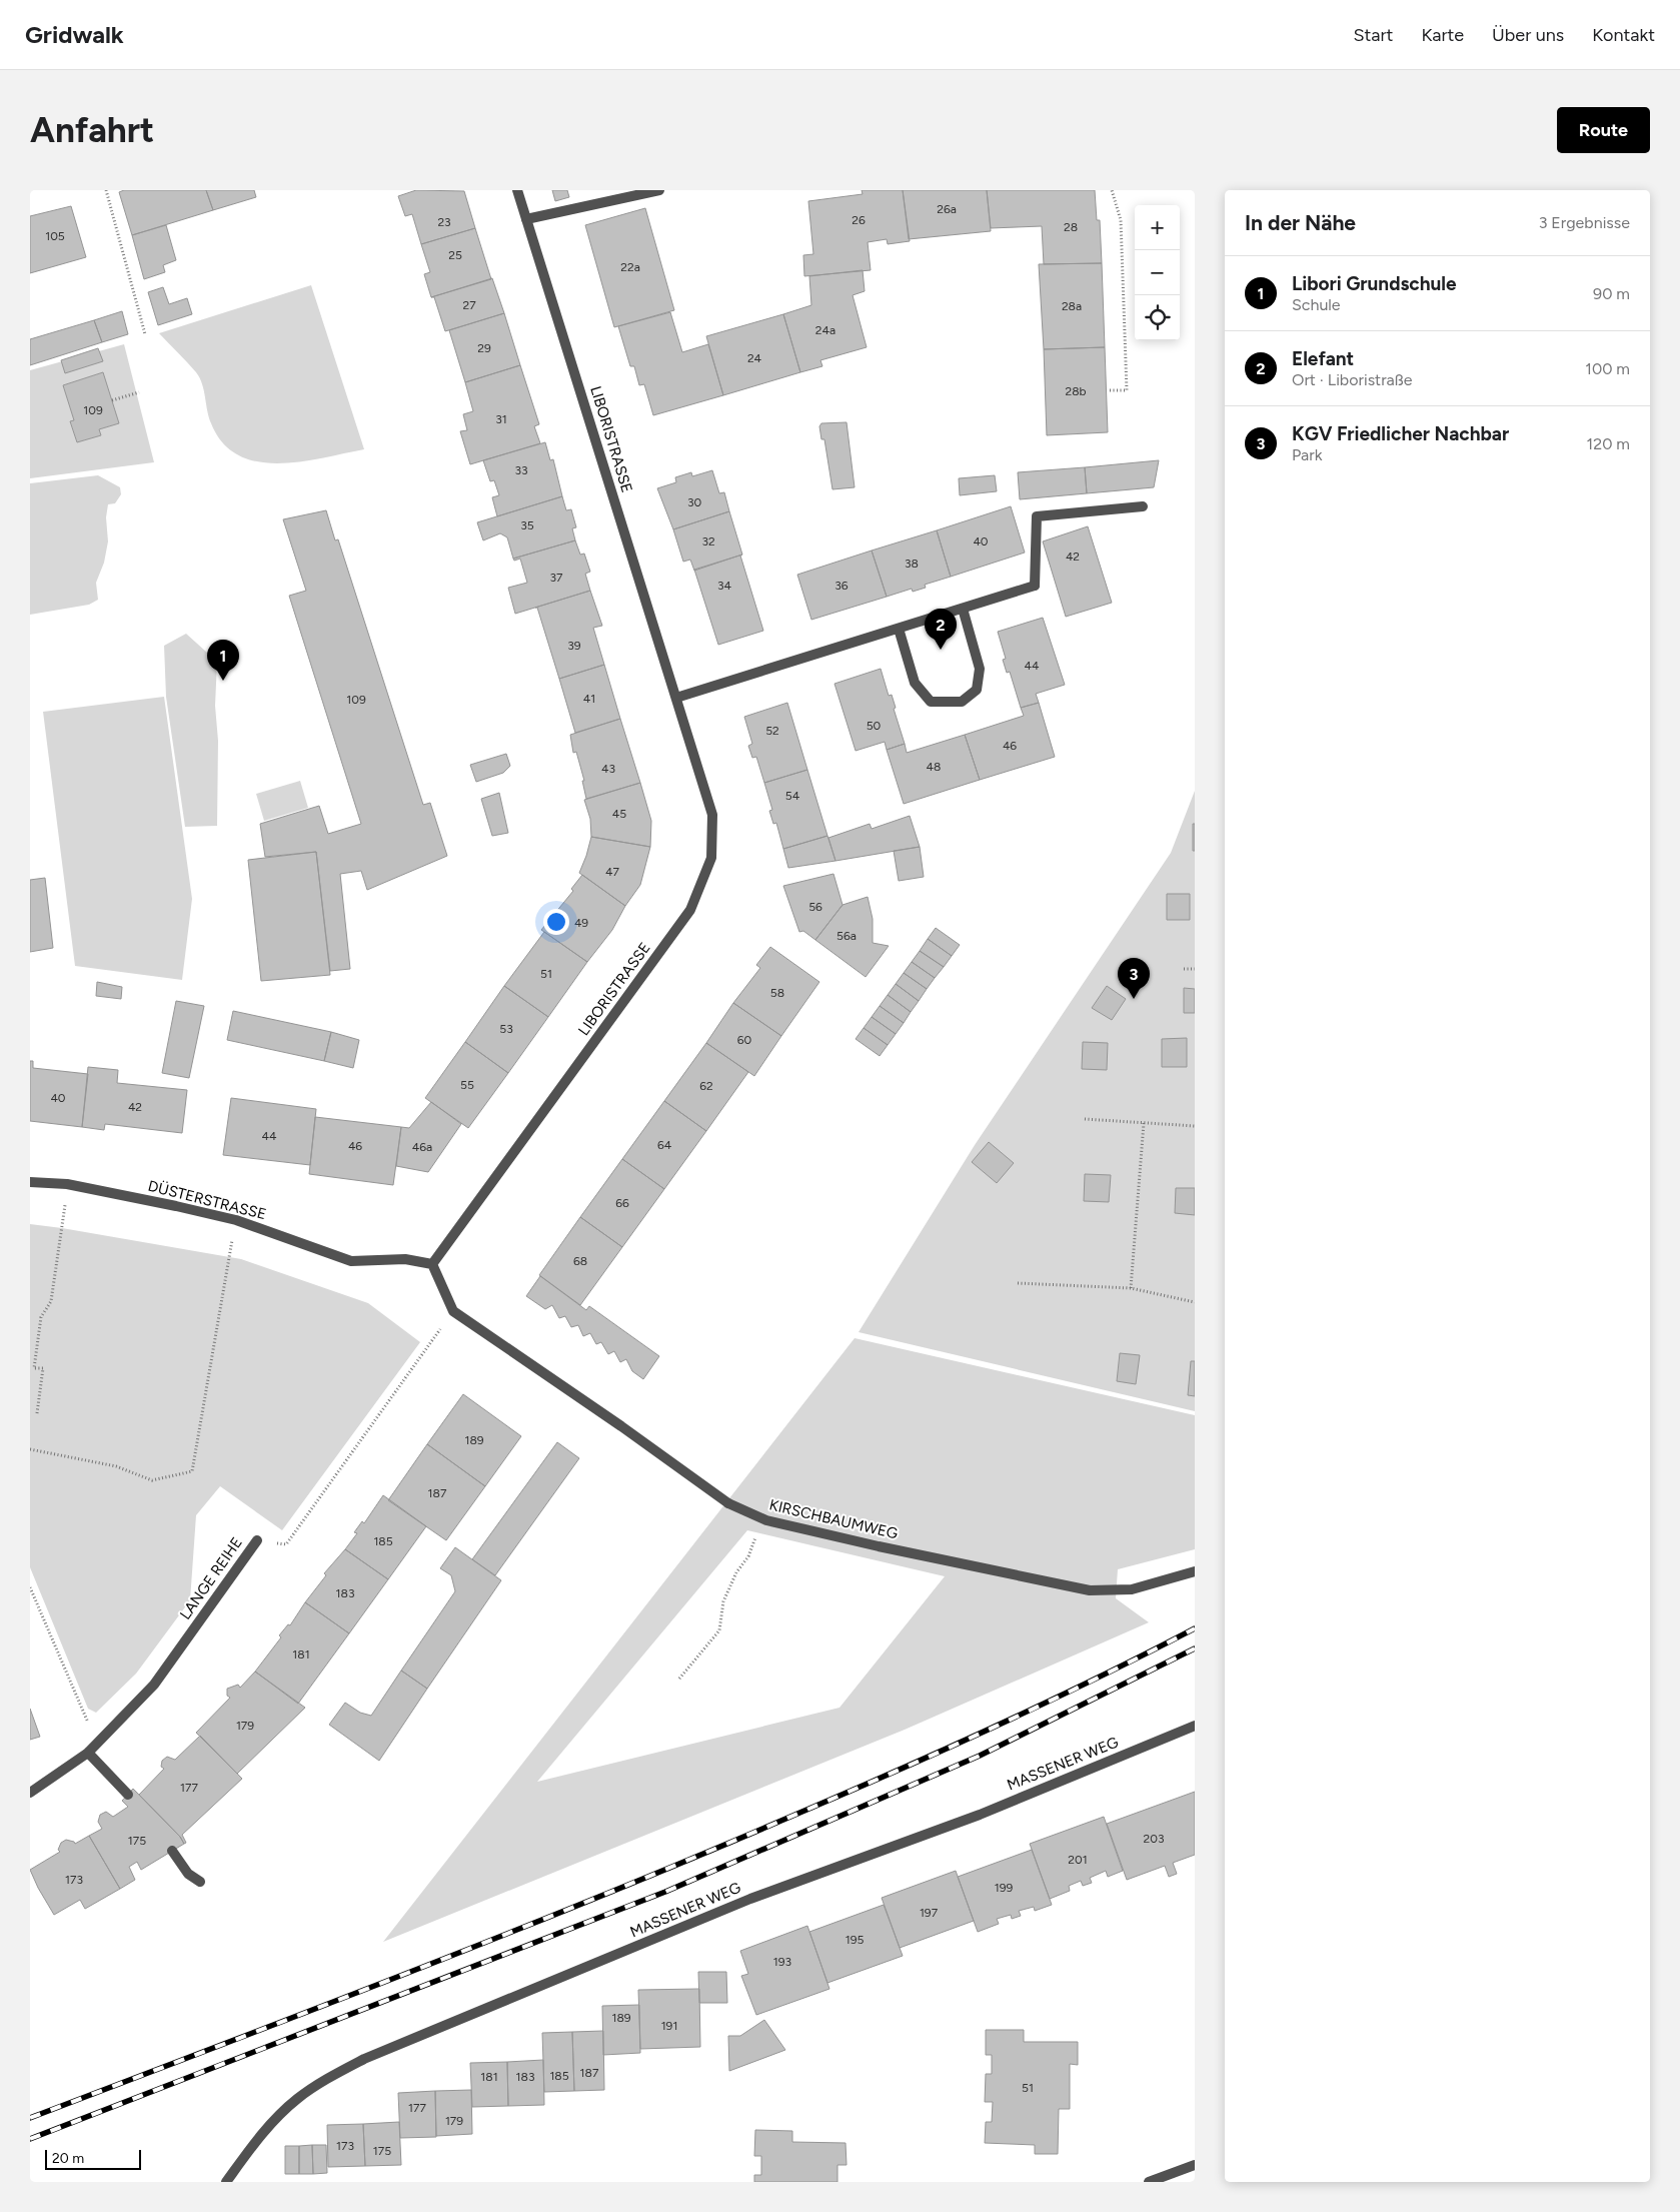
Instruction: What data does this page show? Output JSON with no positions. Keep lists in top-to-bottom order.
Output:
{
  "streets": {
    "street": [
      "LIBORISTRASSE",
      "DÜSTERSTRASSE",
      "KIRSCHBAUMWEG",
      "LANGE REIHE",
      "MASSENER WEG"
    ]
  },
  "crossings": [
    ["LIBORISTRASSE", "DÜSTERSTRASSE"],
    ["KIRSCHBAUMWEG", "LANGE REIHE"]
  ],
  "house_numbers": [
    "26a",
    "26",
    "23",
    "28",
    "105",
    "25",
    "22a",
    "27",
    "28a",
    "24a",
    "29",
    "24",
    "28b",
    "109",
    "31",
    "33",
    "30",
    "35",
    "32",
    "40",
    "42",
    "38",
    "37",
    "34",
    "36",
    "39",
    "44",
    "41",
    "109",
    "50",
    "52",
    "46",
    "48",
    "43",
    "54",
    "45",
    "47",
    "56",
    "49",
    "56a",
    "51",
    "58",
    "53",
    "60",
    "55",
    "62",
    "40",
    "42",
    "44",
    "64",
    "46",
    "46a",
    "66",
    "68",
    "189",
    "187",
    "185",
    "183",
    "181",
    "179",
    "177",
    "203",
    "175",
    "201",
    "173",
    "199",
    "197",
    "195",
    "193",
    "189",
    "191",
    "187",
    "185",
    "181",
    "183",
    "51",
    "177",
    "179",
    "173",
    "175"
  ],
  "scale_bar": "20 m",
  "page": {
    "header": "Gridwalk",
    "nav": [
      "Start",
      "Karte",
      "Über uns",
      "Kontakt"
    ],
    "buttons": "Route",
    "title": "Anfahrt",
    "heading": ["In der Nähe", "3 Ergebnisse"],
    "map_buttons": ["+", "−"],
    "list": [
      {
        "mark": "1",
        "name": "Libori Grundschule",
        "note": "Schule",
        "value": "90 m"
      },
      {
        "mark": "2",
        "name": "Elefant",
        "note": "Ort · Liboristraße",
        "value": "100 m"
      },
      {
        "mark": "3",
        "name": "KGV Friedlicher Nachbar",
        "note": "Park",
        "value": "120 m"
      }
    ],
    "pins": ["2", "1", "3"],
    "scale": "20 m"
  }
}
